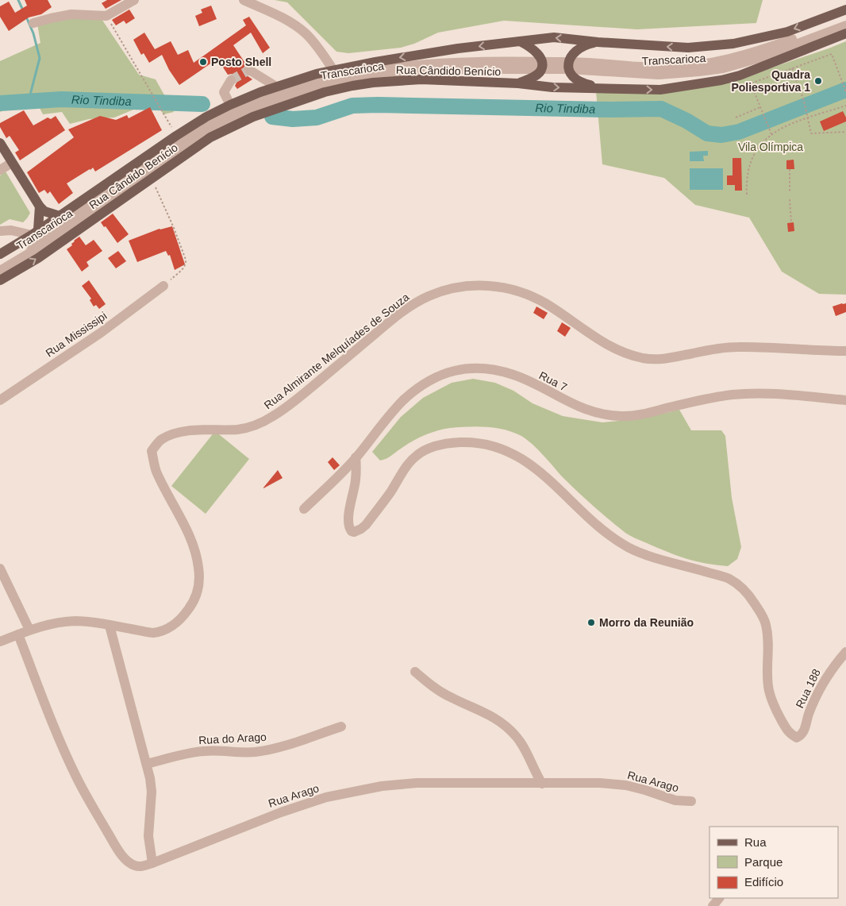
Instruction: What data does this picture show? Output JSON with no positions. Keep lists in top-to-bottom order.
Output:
{
  "streets": {
    "main road": ["Rua Cândido Benício"],
    "street": [
      "Transcarioca",
      "Rua Mississipi",
      "Rua Almirante Melquíades de Souza",
      "Rua 7",
      "Rua 188",
      "Rua do Arago",
      "Rua Arago"
    ]
  },
  "crossings": [
    ["Rua Almirante Melquíades de Souza", "Rua Arago"],
    ["Rua 7", "Rua 188"]
  ],
  "water": ["Rio Tindiba"],
  "parks": ["Vila Olímpica"],
  "places": ["Posto Shell", "Quadra Poliesportiva 1", "Morro da Reunião"],
  "legend": ["Rua", "Parque", "Edifício"]
}
